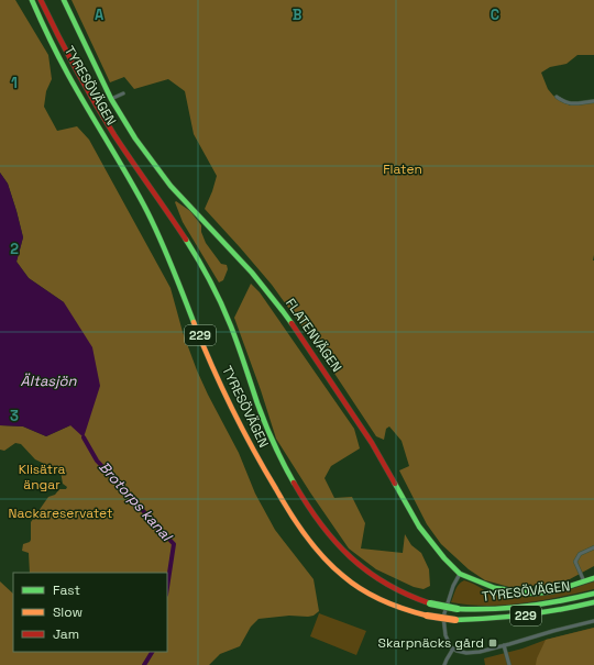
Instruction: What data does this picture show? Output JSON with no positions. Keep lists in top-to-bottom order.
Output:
{
  "streets": {
    "main road": ["TYRESÖVÄGEN", "229", "FLATENVÄGEN"]
  },
  "water": ["Ältasjön", "Brotorps kanal"],
  "parks": ["Flaten", "Klisätra ängar", "Nackareservatet"],
  "places": {
    "transit": ["Skarpnäcks gård"]
  },
  "legend": ["Fast", "Slow", "Jam"],
  "grid": {
    "columns": ["A", "B", "C"],
    "rows": ["1", "2", "3"]
  }
}
